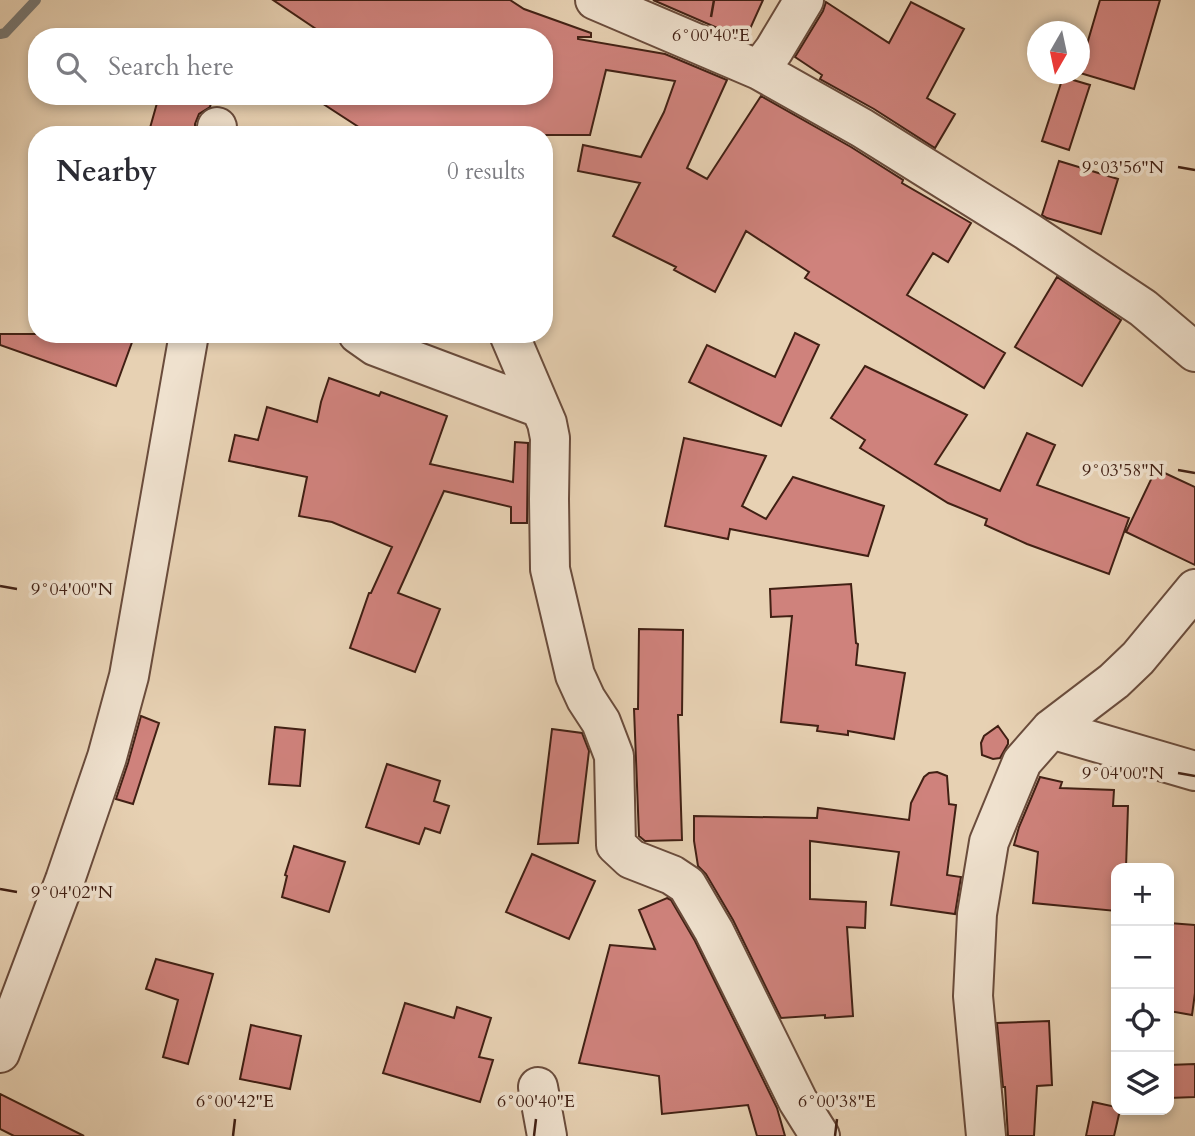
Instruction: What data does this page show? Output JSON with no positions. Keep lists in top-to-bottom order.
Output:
{
  "north": "bottom",
  "page": {
    "search": "Search here",
    "heading": ["Nearby", "0 results"],
    "map_buttons": ["+", "−"]
  },
  "coordinates": [
    "6°00'40\"E",
    "9°03'56\"N",
    "9°03'58\"N",
    "9°04'00\"N",
    "9°04'02\"N",
    "6°00'42\"E",
    "6°00'38\"E"
  ]
}
